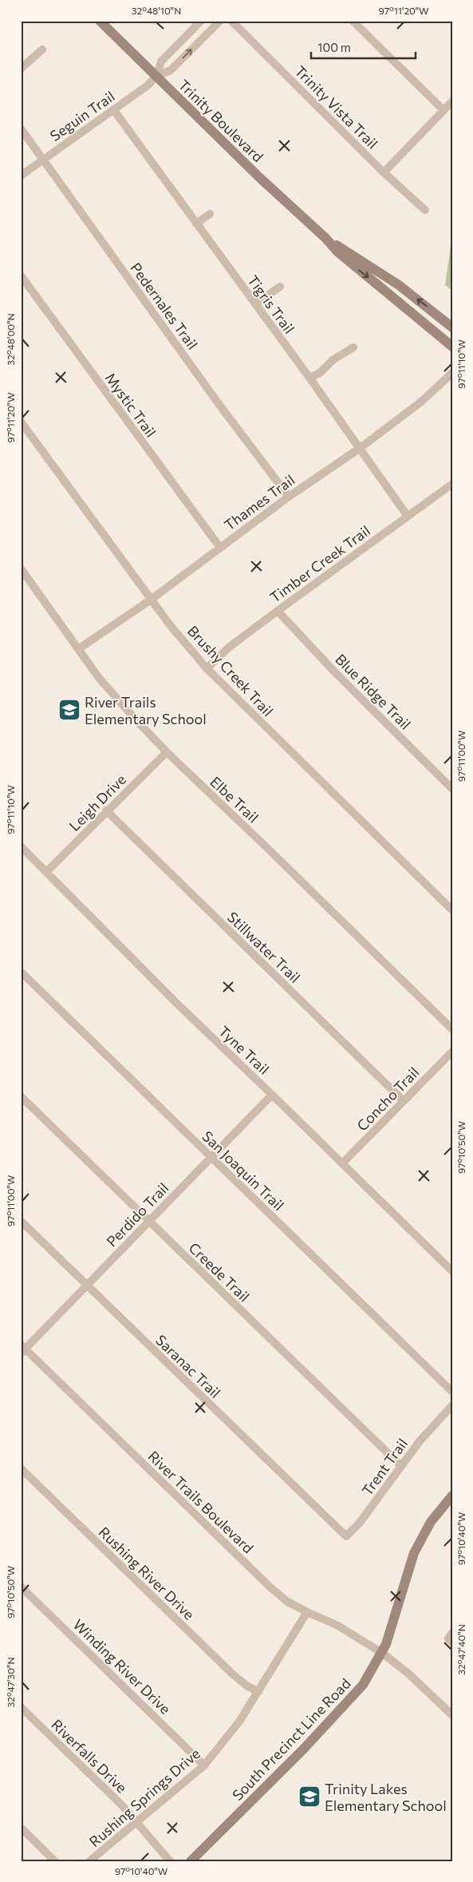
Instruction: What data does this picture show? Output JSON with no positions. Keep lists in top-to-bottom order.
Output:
{
  "streets": {
    "main road": ["Trinity Boulevard", "South Precinct Line Road"],
    "street": [
      "Trinity Vista Trail",
      "Seguin Trail",
      "Tigris Trail",
      "Pedernales Trail",
      "Mystic Trail",
      "Thames Trail",
      "Timber Creek Trail",
      "Brushy Creek Trail",
      "Blue Ridge Trail",
      "Elbe Trail",
      "Leigh Drive",
      "Stillwater Trail",
      "Tyne Trail",
      "Concho Trail",
      "San Joaquin Trail",
      "Perdido Trail",
      "Creede Trail",
      "Saranac Trail",
      "Trent Trail",
      "River Trails Boulevard",
      "Rushing River Drive",
      "Winding River Drive",
      "Riverfalls Drive",
      "Rushing Springs Drive"
    ]
  },
  "crossings": [
    ["Seguin Trail", "Trinity Boulevard"],
    ["Seguin Trail", "Tigris Trail"],
    ["Seguin Trail", "Pedernales Trail"],
    ["Tigris Trail", "Thames Trail"],
    ["Tigris Trail", "Timber Creek Trail"],
    ["Pedernales Trail", "Thames Trail"],
    ["Mystic Trail", "Thames Trail"],
    ["Thames Trail", "Brushy Creek Trail"],
    ["Thames Trail", "Elbe Trail"],
    ["Timber Creek Trail", "Brushy Creek Trail"],
    ["Timber Creek Trail", "Blue Ridge Trail"],
    ["Elbe Trail", "Leigh Drive"],
    ["Leigh Drive", "Stillwater Trail"],
    ["Leigh Drive", "Tyne Trail"],
    ["Stillwater Trail", "Concho Trail"],
    ["Tyne Trail", "Concho Trail"],
    ["Tyne Trail", "Perdido Trail"],
    ["San Joaquin Trail", "Perdido Trail"],
    ["Perdido Trail", "Creede Trail"],
    ["Perdido Trail", "Saranac Trail"],
    ["Perdido Trail", "River Trails Boulevard"],
    ["Creede Trail", "Trent Trail"],
    ["Saranac Trail", "Trent Trail"],
    ["River Trails Boulevard", "South Precinct Line Road"],
    ["River Trails Boulevard", "Rushing Springs Drive"],
    ["Rushing River Drive", "Rushing Springs Drive"],
    ["Winding River Drive", "Rushing Springs Drive"],
    ["Riverfalls Drive", "Rushing Springs Drive"]
  ],
  "places": {
    "school or university": ["River Trails Elementary School", "Trinity Lakes Elementary School"]
  },
  "scale_bar": "100 m",
  "coordinates": [
    "32°48'10\"N",
    "97°11'20\"W",
    "32°48'00\"N",
    "97°11'10\"W",
    "97°11'00\"W",
    "97°10'50\"W",
    "97°10'40\"W",
    "32°47'40\"N",
    "32°47'30\"N"
  ]
}
